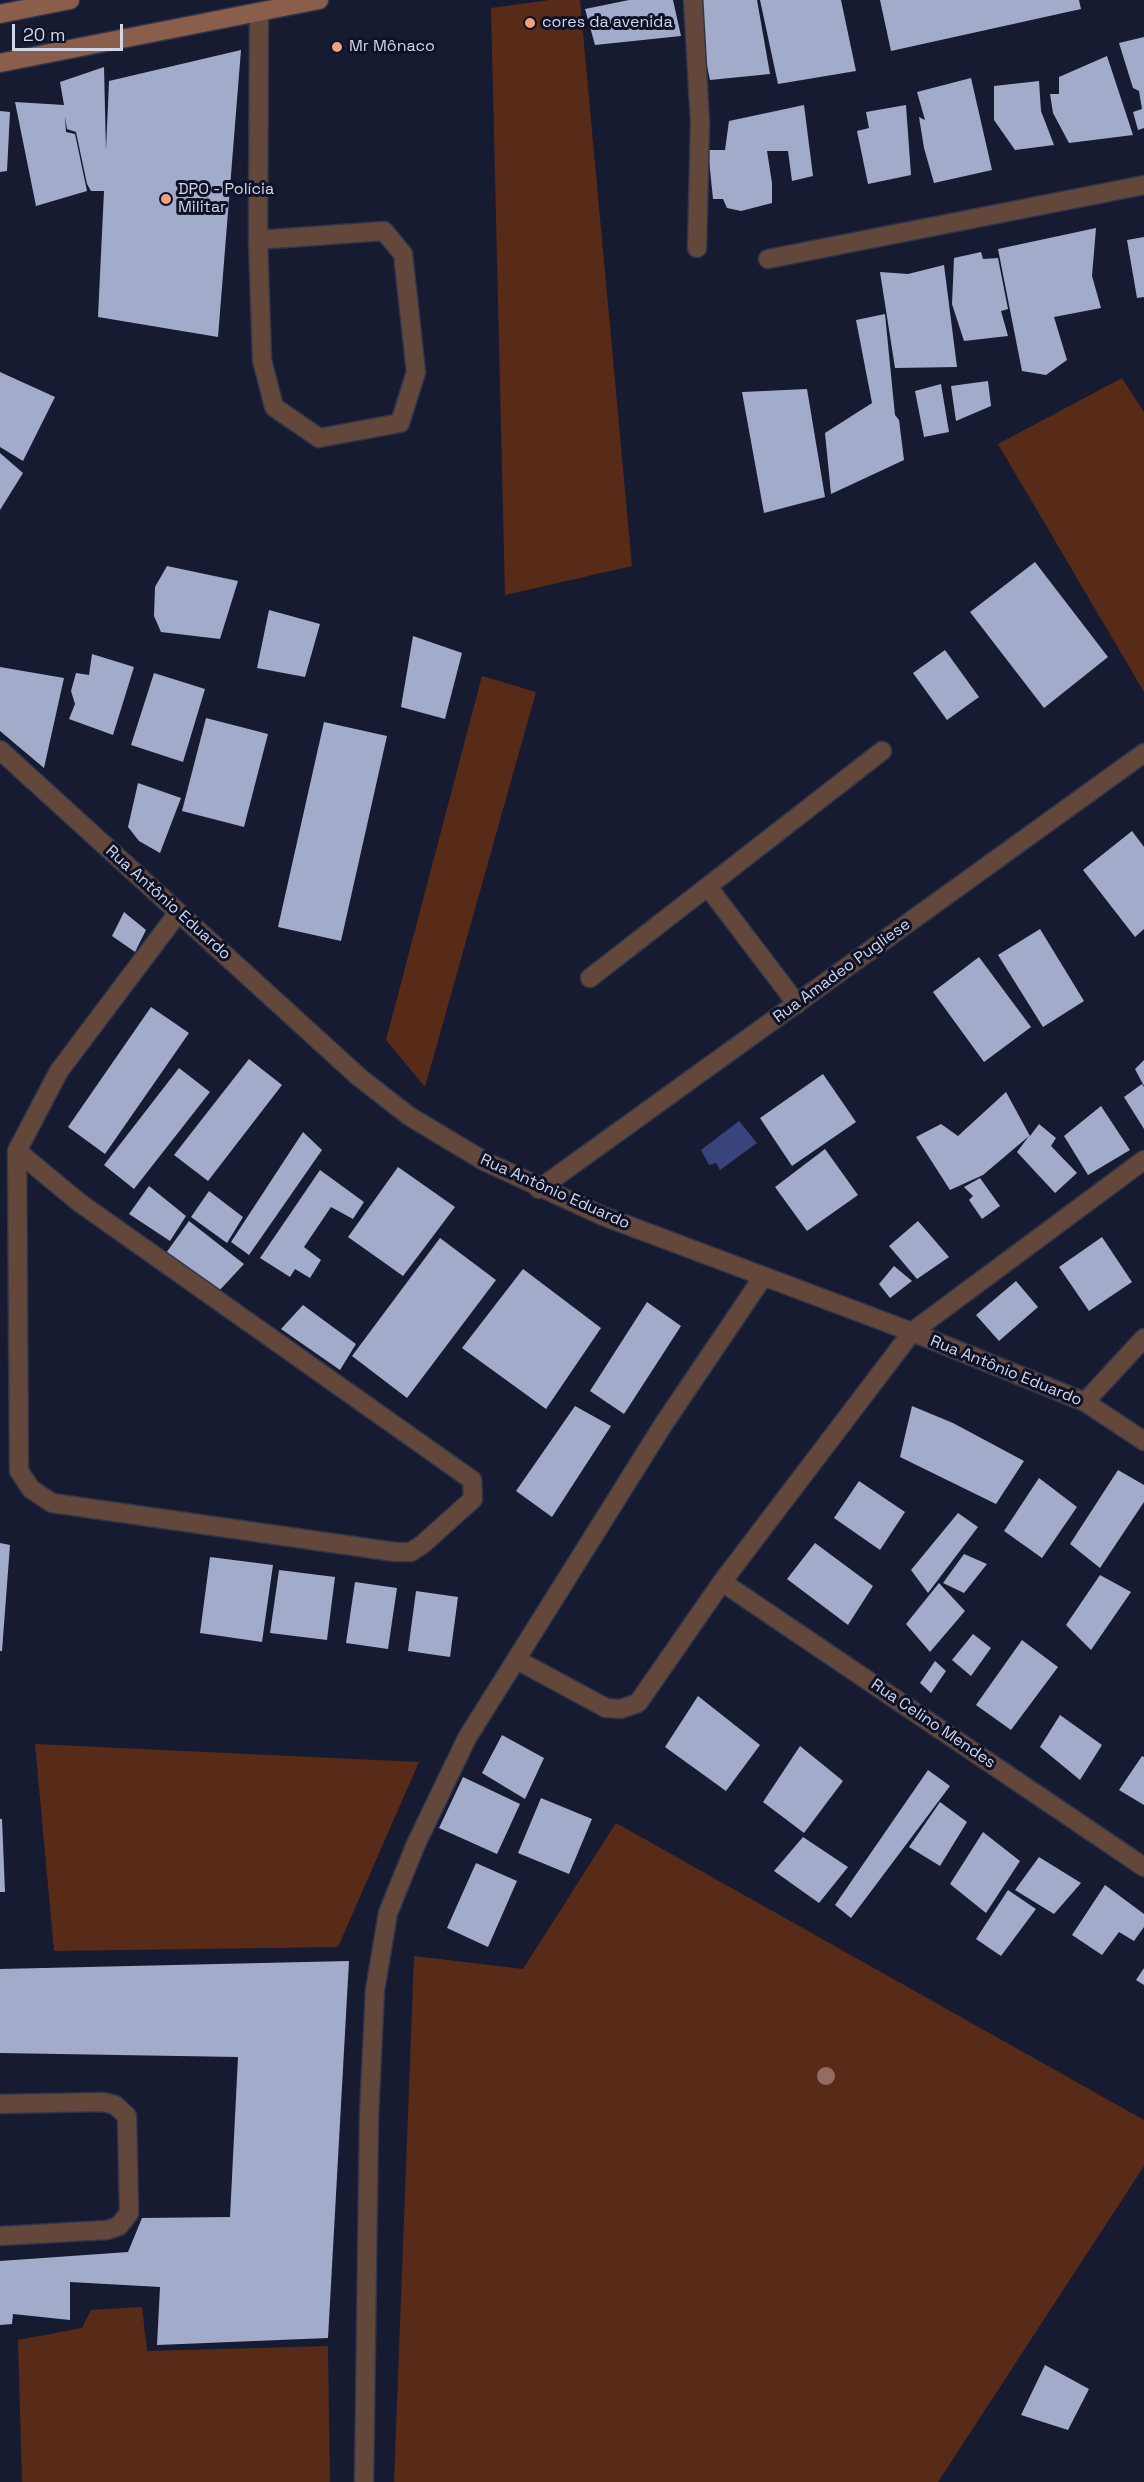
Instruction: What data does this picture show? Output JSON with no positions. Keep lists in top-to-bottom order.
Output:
{
  "streets": {
    "street": ["Rua Antônio Eduardo", "Rua Amadeo Pugliese", "Rua Celino Mendes"]
  },
  "crossings": [
    ["Rua Antônio Eduardo", "Rua Amadeo Pugliese"]
  ],
  "places": ["cores da avenida", "Mr Mônaco", "DPO - Polícia Militar"],
  "scale_bar": "20 m"
}
